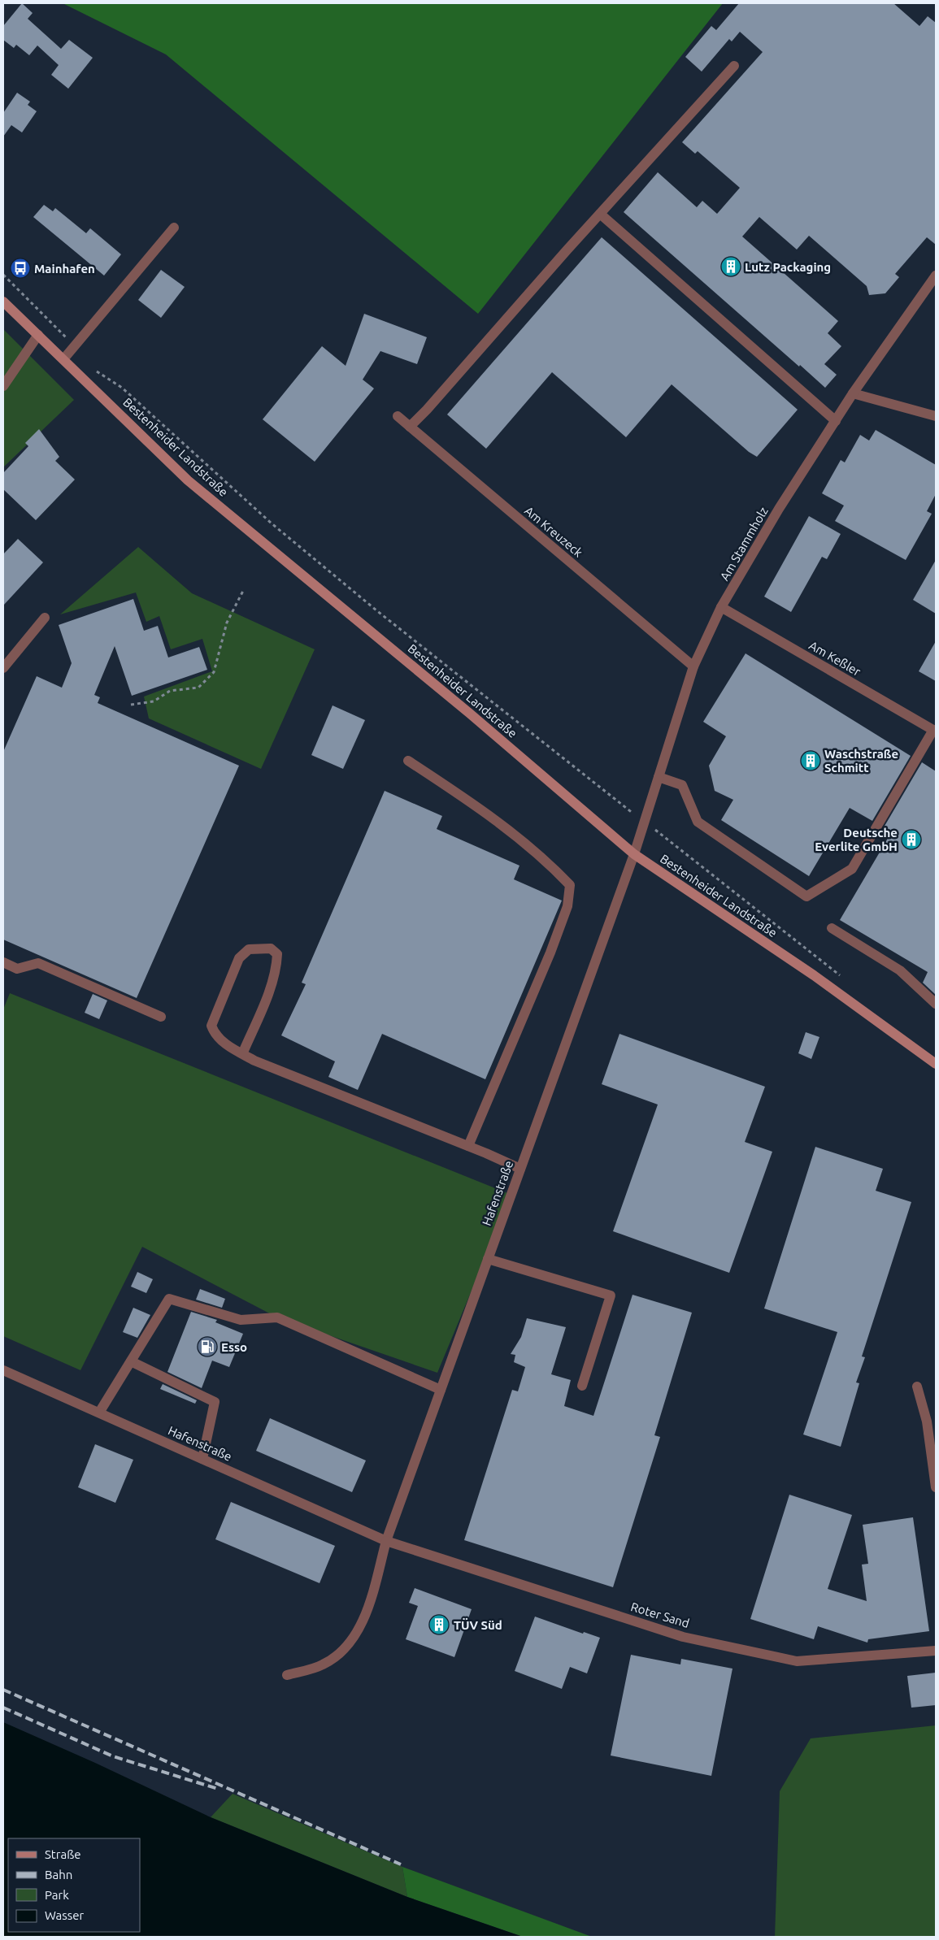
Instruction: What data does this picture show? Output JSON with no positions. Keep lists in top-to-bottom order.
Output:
{
  "streets": {
    "main road": ["Bestenheider Landstraße"],
    "street": [
      "Am Kreuzeck",
      "Am Stammholz",
      "Am Keßler",
      "Hafenstraße",
      "Roter Sand"
    ]
  },
  "crossings": [
    ["Bestenheider Landstraße", "Am Stammholz"],
    ["Bestenheider Landstraße", "Hafenstraße"],
    ["Am Kreuzeck", "Am Stammholz"],
    ["Am Stammholz", "Am Keßler"],
    ["Am Stammholz", "Hafenstraße"],
    ["Hafenstraße", "Roter Sand"]
  ],
  "places": {
    "building": [
      "Lutz Packaging",
      "Waschstraße Schmitt",
      "Deutsche Everlite GmbH",
      "TÜV Süd"
    ],
    "bus stop": ["Mainhafen"],
    "fuel station": ["Esso"]
  },
  "legend": [
    "Straße",
    "Bahn",
    "Park",
    "Wasser"
  ]
}
